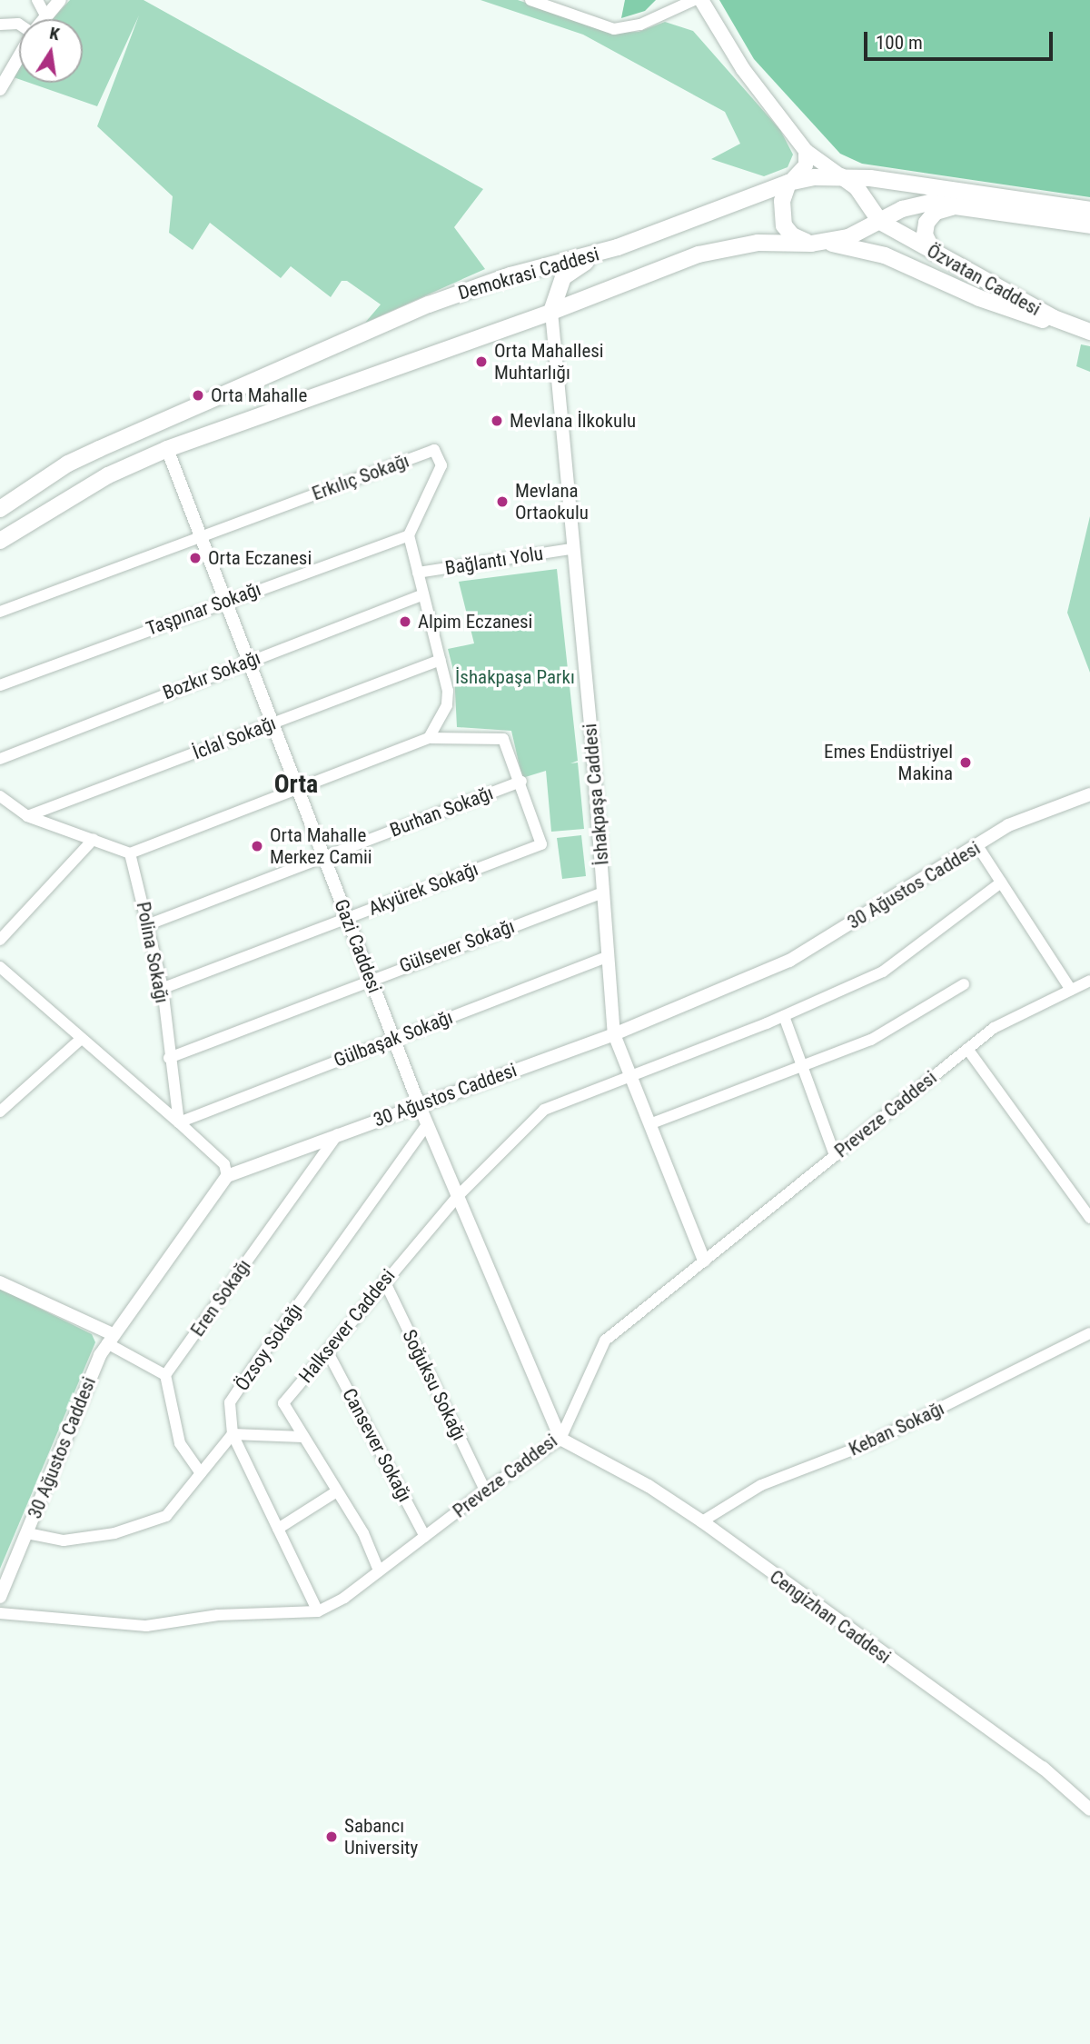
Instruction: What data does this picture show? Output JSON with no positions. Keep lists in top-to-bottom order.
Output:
{
  "streets": {
    "main road": ["Demokrasi Caddesi", "Özvatan Caddesi"],
    "street": [
      "Erkılıç Sokağı",
      "Bağlantı Yolu",
      "Taşpınar Sokağı",
      "Bozkır Sokağı",
      "İclal Sokağı",
      "İshakpaşa Caddesi",
      "Burhan Sokağı",
      "30 Ağustos Caddesi",
      "Akyürek Sokağı",
      "Gazi Caddesi",
      "Gülsever Sokağı",
      "Polina Sokağı",
      "Gülbaşak Sokağı",
      "Preveze Caddesi",
      "Eren Sokağı",
      "Halksever Caddesi",
      "Özsoy Sokağı",
      "Soğuksu Sokağı",
      "Keban Sokağı",
      "Cansever Sokağı",
      "Cengizhan Caddesi"
    ]
  },
  "crossings": [
    ["Demokrasi Caddesi", "Özvatan Caddesi"],
    ["Demokrasi Caddesi", "İshakpaşa Caddesi"],
    ["Demokrasi Caddesi", "Gazi Caddesi"],
    ["Erkılıç Sokağı", "Taşpınar Sokağı"],
    ["Erkılıç Sokağı", "Gazi Caddesi"],
    ["Bağlantı Yolu", "İshakpaşa Caddesi"],
    ["Taşpınar Sokağı", "Gazi Caddesi"],
    ["Bozkır Sokağı", "Gazi Caddesi"],
    ["İclal Sokağı", "Gazi Caddesi"],
    ["İshakpaşa Caddesi", "30 Ağustos Caddesi"],
    ["İshakpaşa Caddesi", "Gülsever Sokağı"],
    ["İshakpaşa Caddesi", "Gülbaşak Sokağı"],
    ["İshakpaşa Caddesi", "Preveze Caddesi"],
    ["İshakpaşa Caddesi", "Halksever Caddesi"],
    ["Burhan Sokağı", "Akyürek Sokağı"],
    ["Burhan Sokağı", "Gazi Caddesi"],
    ["Burhan Sokağı", "Polina Sokağı"],
    ["30 Ağustos Caddesi", "Gazi Caddesi"],
    ["30 Ağustos Caddesi", "Eren Sokağı"],
    ["Akyürek Sokağı", "Gazi Caddesi"],
    ["Akyürek Sokağı", "Polina Sokağı"],
    ["Gazi Caddesi", "Gülsever Sokağı"],
    ["Gazi Caddesi", "Gülbaşak Sokağı"],
    ["Gazi Caddesi", "Preveze Caddesi"],
    ["Gazi Caddesi", "Halksever Caddesi"],
    ["Gazi Caddesi", "Özsoy Sokağı"],
    ["Gazi Caddesi", "Cengizhan Caddesi"],
    ["Gülsever Sokağı", "Polina Sokağı"],
    ["Polina Sokağı", "Gülbaşak Sokağı"],
    ["Preveze Caddesi", "Halksever Caddesi"],
    ["Preveze Caddesi", "Soğuksu Sokağı"],
    ["Preveze Caddesi", "Cansever Sokağı"],
    ["Preveze Caddesi", "Cengizhan Caddesi"],
    ["Halksever Caddesi", "Soğuksu Sokağı"],
    ["Halksever Caddesi", "Cansever Sokağı"],
    ["Keban Sokağı", "Cengizhan Caddesi"]
  ],
  "districts": ["Orta"],
  "parks": ["İshakpaşa Parkı"],
  "places": [
    "Orta Mahallesi Muhtarlığı",
    "Orta Mahalle",
    "Mevlana İlkokulu",
    "Mevlana Ortaokulu",
    "Orta Eczanesi",
    "Alpim Eczanesi",
    "Emes Endüstriyel Makina",
    "Orta Mahalle Merkez Camii",
    "Sabancı University"
  ],
  "scale_bar": "100 m",
  "north": "top"
}
